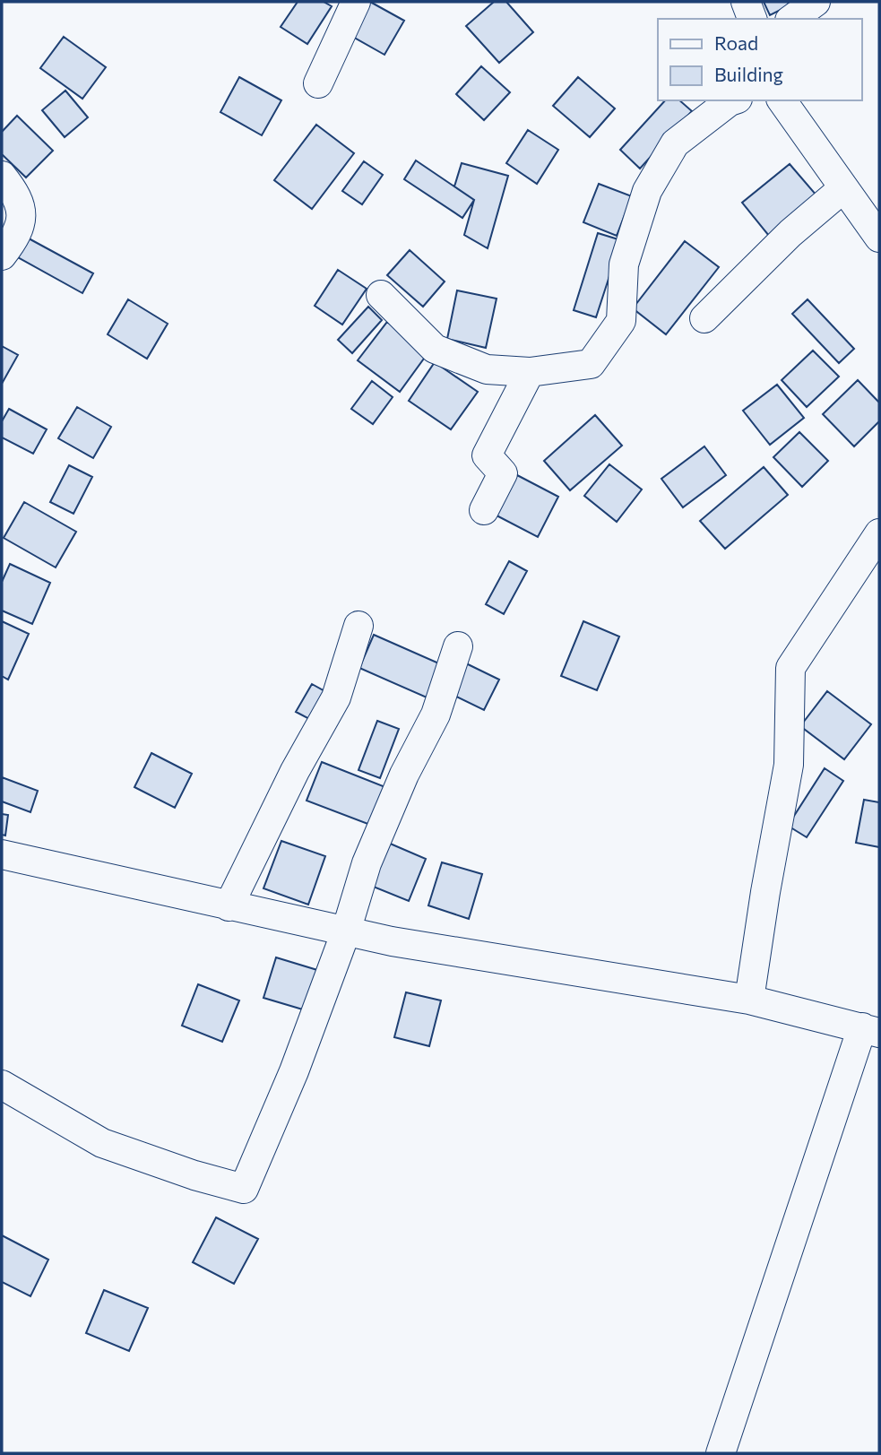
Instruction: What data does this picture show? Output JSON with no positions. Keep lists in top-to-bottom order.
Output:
{
  "legend": ["Road", "Building"]
}
